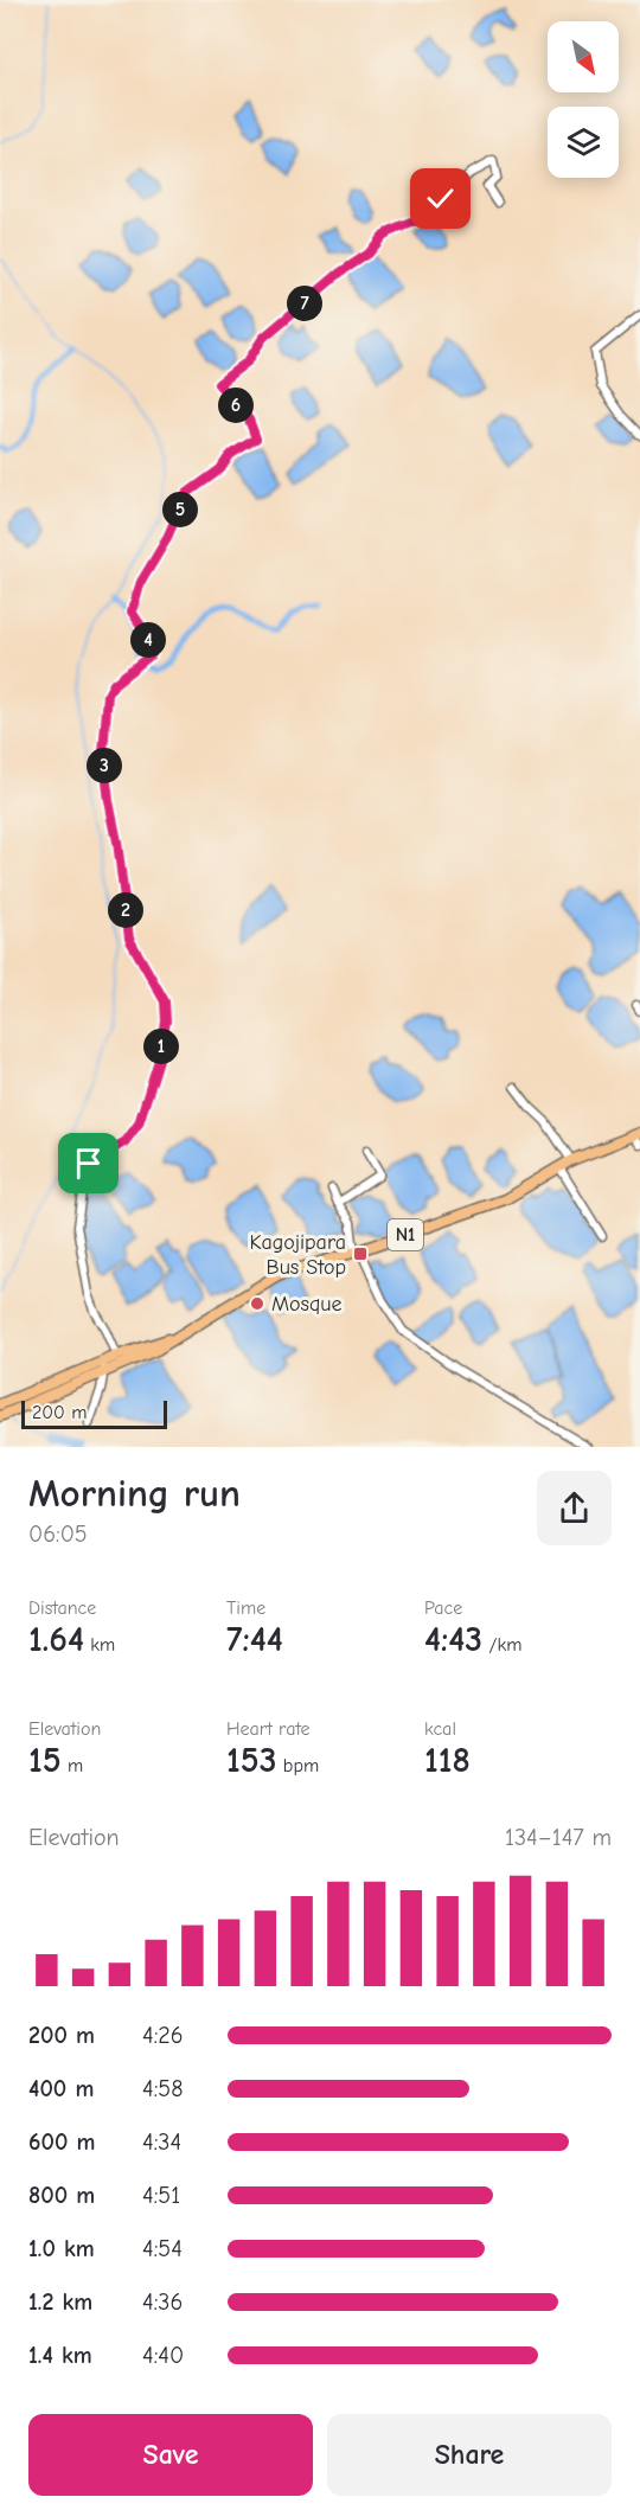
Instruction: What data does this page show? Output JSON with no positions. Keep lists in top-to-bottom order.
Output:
{
  "streets": {
    "highway": ["N1"]
  },
  "places": {
    "transit": ["Kagojipara Bus Stop"],
    "other": ["Mosque"]
  },
  "scale_bar": "200 m",
  "north": "bottom right",
  "page": {
    "pins": [
      "7",
      "6",
      "5",
      "4",
      "3",
      "2",
      "1"
    ],
    "scale": "200 m",
    "heading": ["Morning run", "06:05"],
    "stats": [
      ["Distance", "1.64 km"],
      ["Time", "7:44"],
      ["Pace", "4:43 /km"],
      ["Elevation", "15 m"],
      ["Heart rate", "153 bpm"],
      ["kcal", "118"]
    ],
    "chart": ["Elevation", "134–147 m"],
    "list": [
      {
        "name": "200 m",
        "note": "4:26"
      },
      {
        "name": "400 m",
        "note": "4:58"
      },
      {
        "name": "600 m",
        "note": "4:34"
      },
      {
        "name": "800 m",
        "note": "4:51"
      },
      {
        "name": "1.0 km",
        "note": "4:54"
      },
      {
        "name": "1.2 km",
        "note": "4:36"
      },
      {
        "name": "1.4 km",
        "note": "4:40"
      }
    ],
    "buttons": ["Save", "Share"]
  }
}
